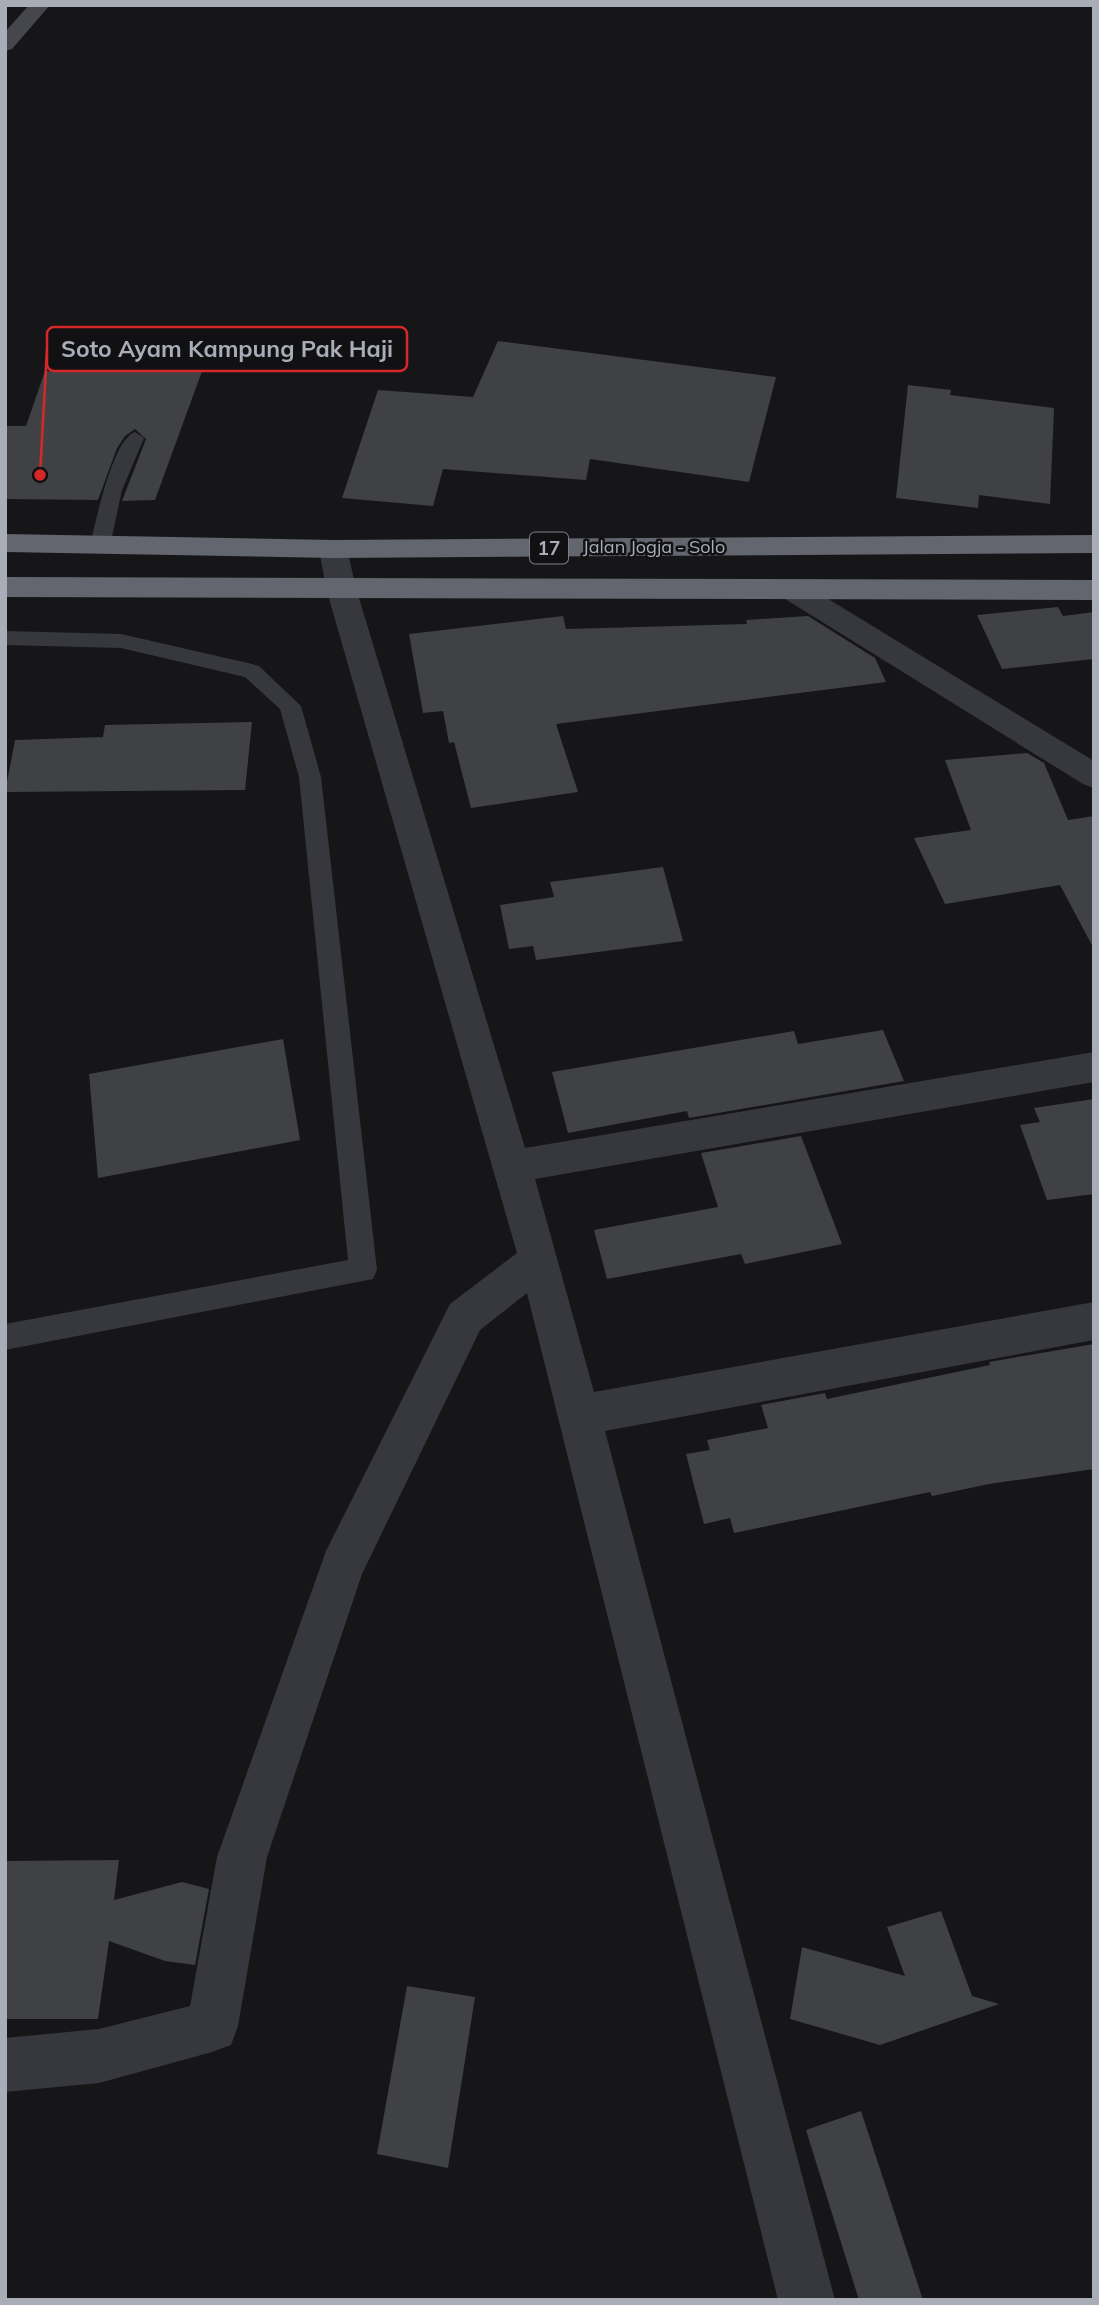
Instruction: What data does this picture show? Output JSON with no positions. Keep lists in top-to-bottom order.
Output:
{
  "streets": {
    "highway": ["Jalan Jogja - Solo", "17"]
  },
  "places": ["Soto Ayam Kampung Pak Haji"]
}
